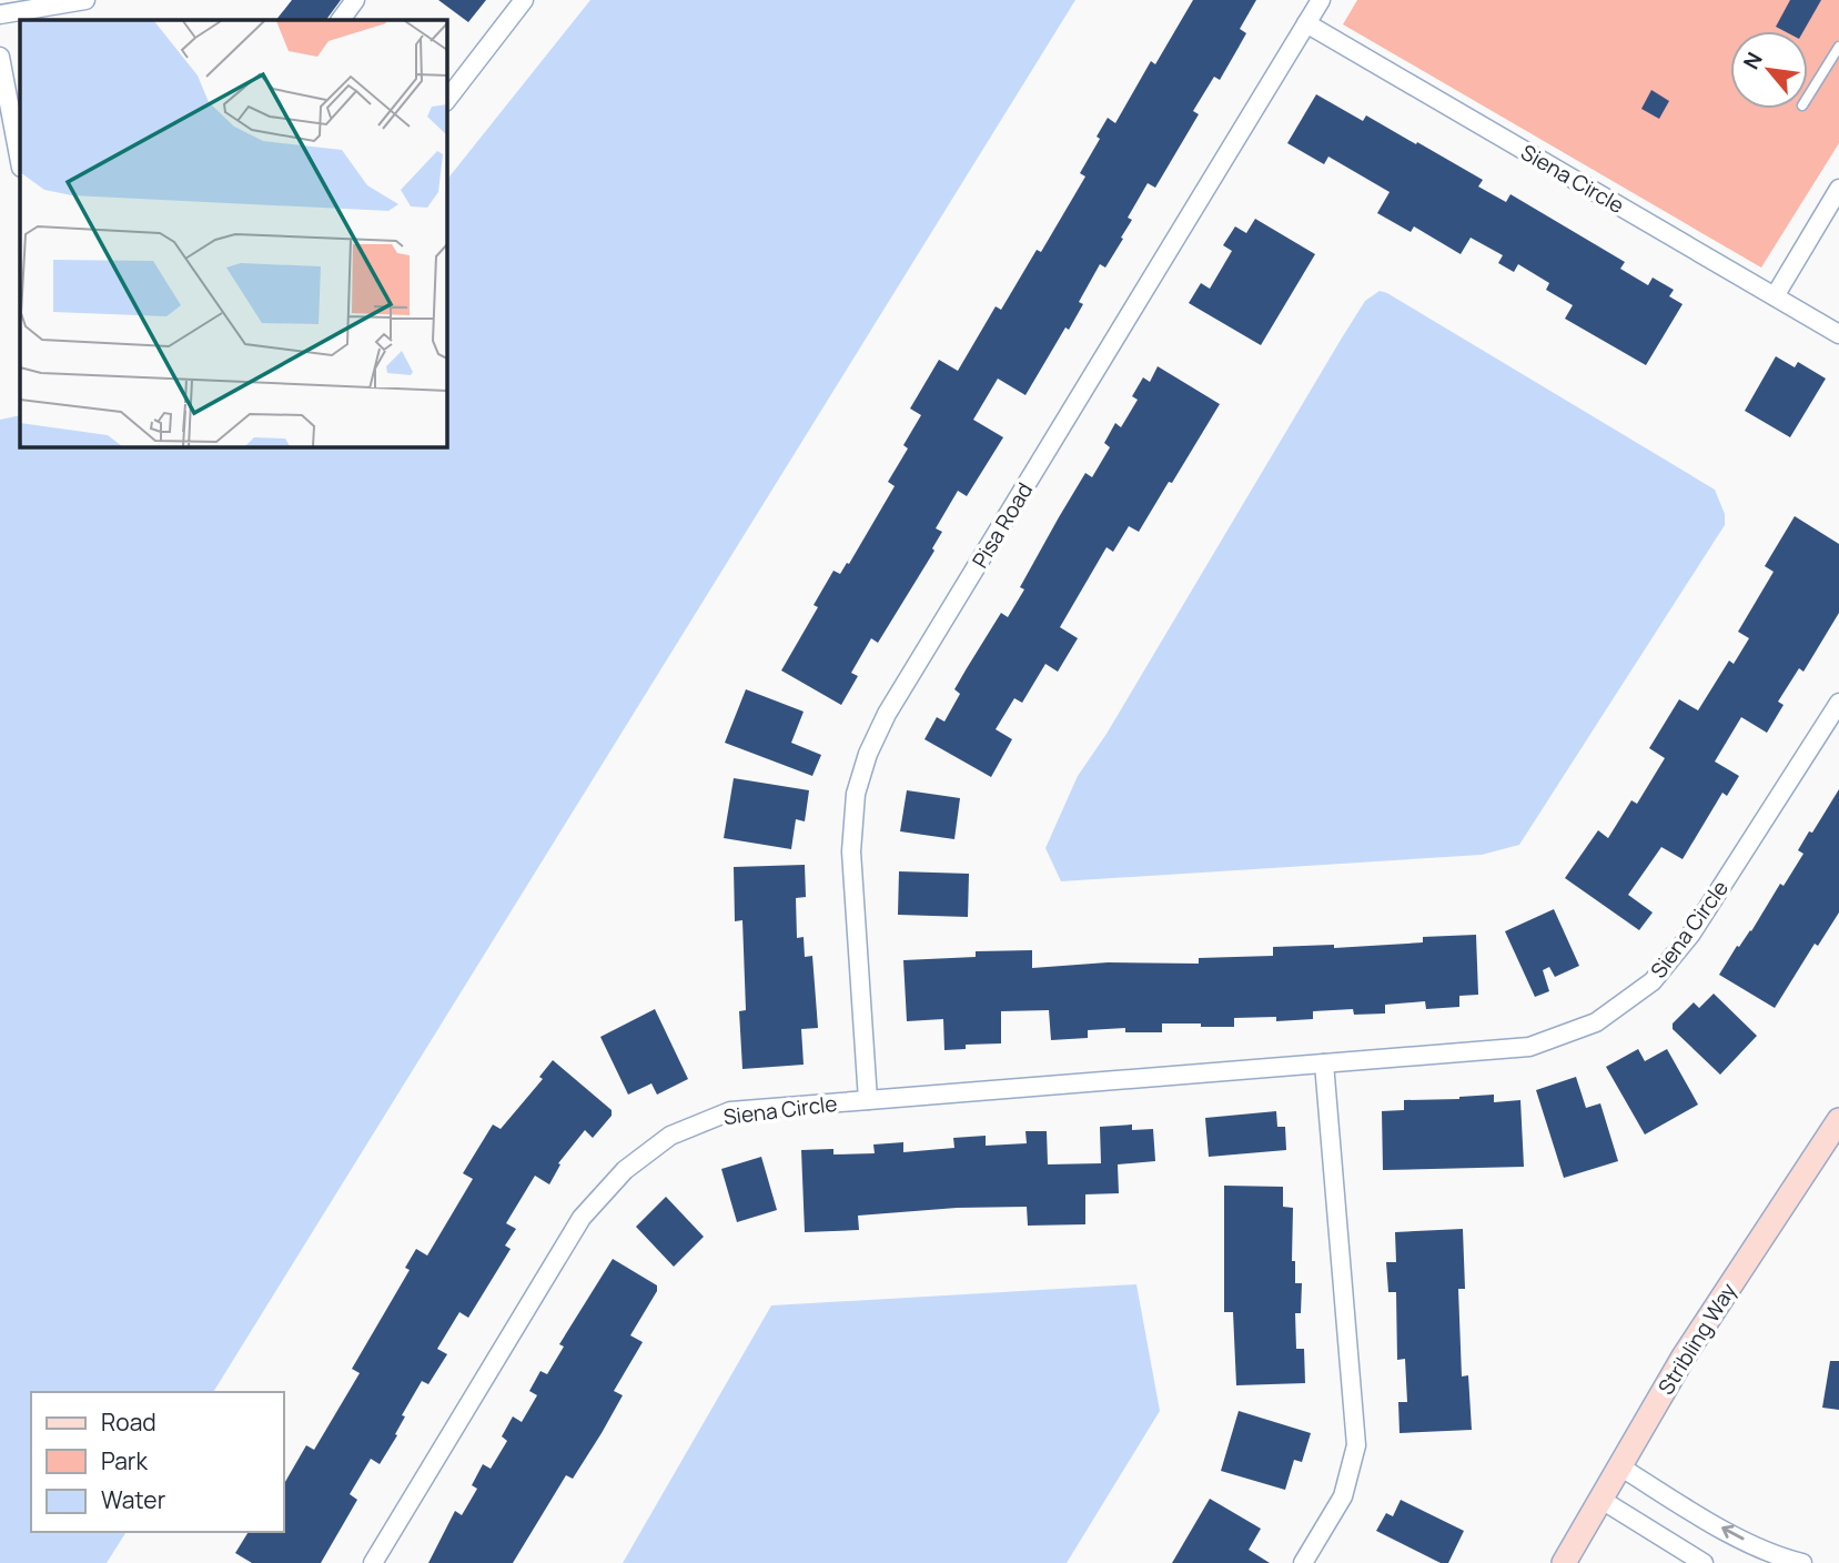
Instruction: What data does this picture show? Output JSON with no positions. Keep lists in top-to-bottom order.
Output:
{
  "streets": {
    "street": ["Siena Circle", "Pisa Road", "Stribling Way"]
  },
  "crossings": [
    ["Siena Circle", "Pisa Road"]
  ],
  "legend": ["Road", "Park", "Water"],
  "north": "top left"
}
